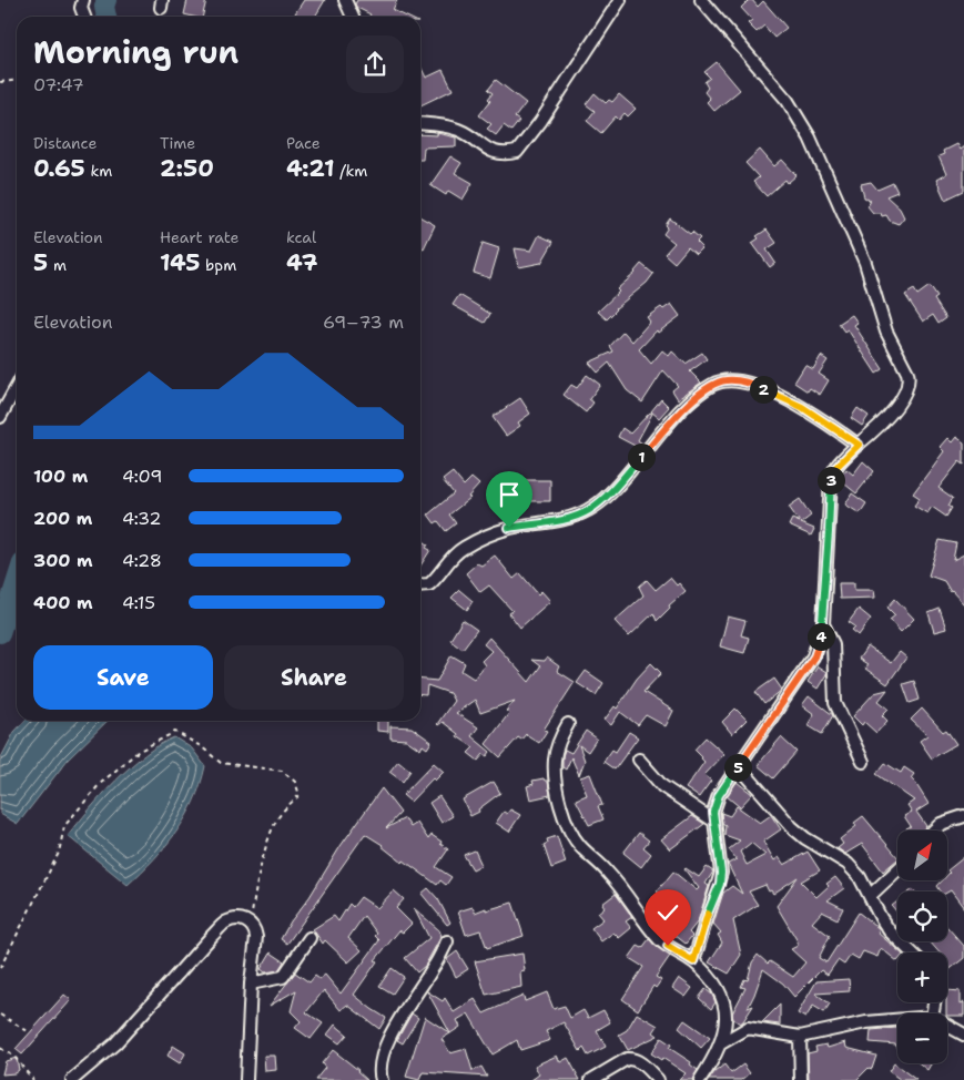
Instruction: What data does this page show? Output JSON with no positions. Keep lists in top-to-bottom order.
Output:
{
  "north": "top right",
  "page": {
    "heading": ["Morning run", "07:47"],
    "stats": [
      ["Distance", "0.65 km"],
      ["Time", "2:50"],
      ["Pace", "4:21 /km"],
      ["Elevation", "5 m"],
      ["Heart rate", "145 bpm"],
      ["kcal", "47"]
    ],
    "chart": ["Elevation", "69–73 m"],
    "pins": [
      "2",
      "1",
      "3",
      "4",
      "5"
    ],
    "list": [
      {
        "name": "100 m",
        "note": "4:09"
      },
      {
        "name": "200 m",
        "note": "4:32"
      },
      {
        "name": "300 m",
        "note": "4:28"
      },
      {
        "name": "400 m",
        "note": "4:15"
      }
    ],
    "buttons": ["Save", "Share"],
    "map_buttons": ["+", "−"]
  }
}
